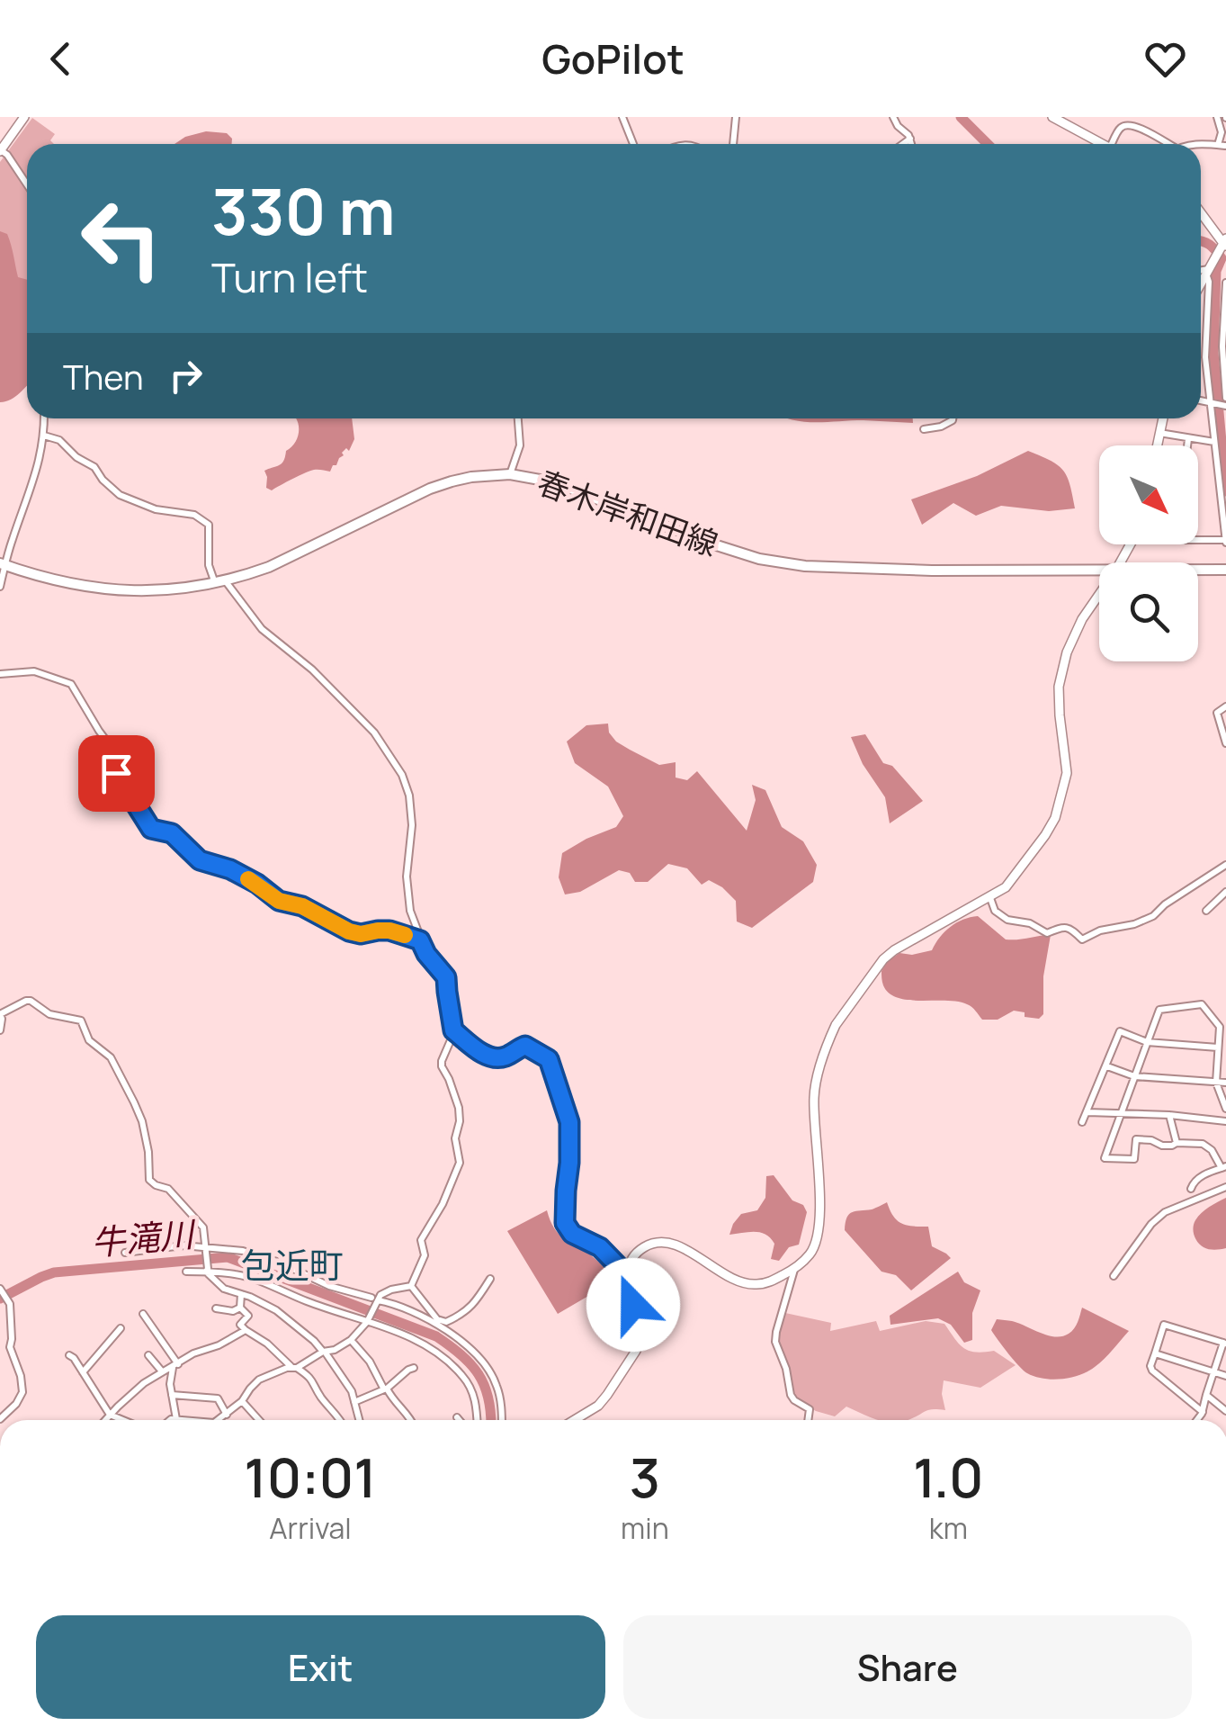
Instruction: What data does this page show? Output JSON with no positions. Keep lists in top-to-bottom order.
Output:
{
  "streets": {
    "main road": ["春木岸和田線"]
  },
  "districts": ["包近町"],
  "water": ["牛滝川"],
  "north": "bottom right",
  "page": {
    "header": "GoPilot",
    "turn": ["330 m", "Turn left"],
    "then": "Then",
    "eta": [
      "10:01",
      "Arrival",
      "3",
      "min",
      "1.0",
      "km"
    ],
    "buttons": ["Exit", "Share"]
  }
}
